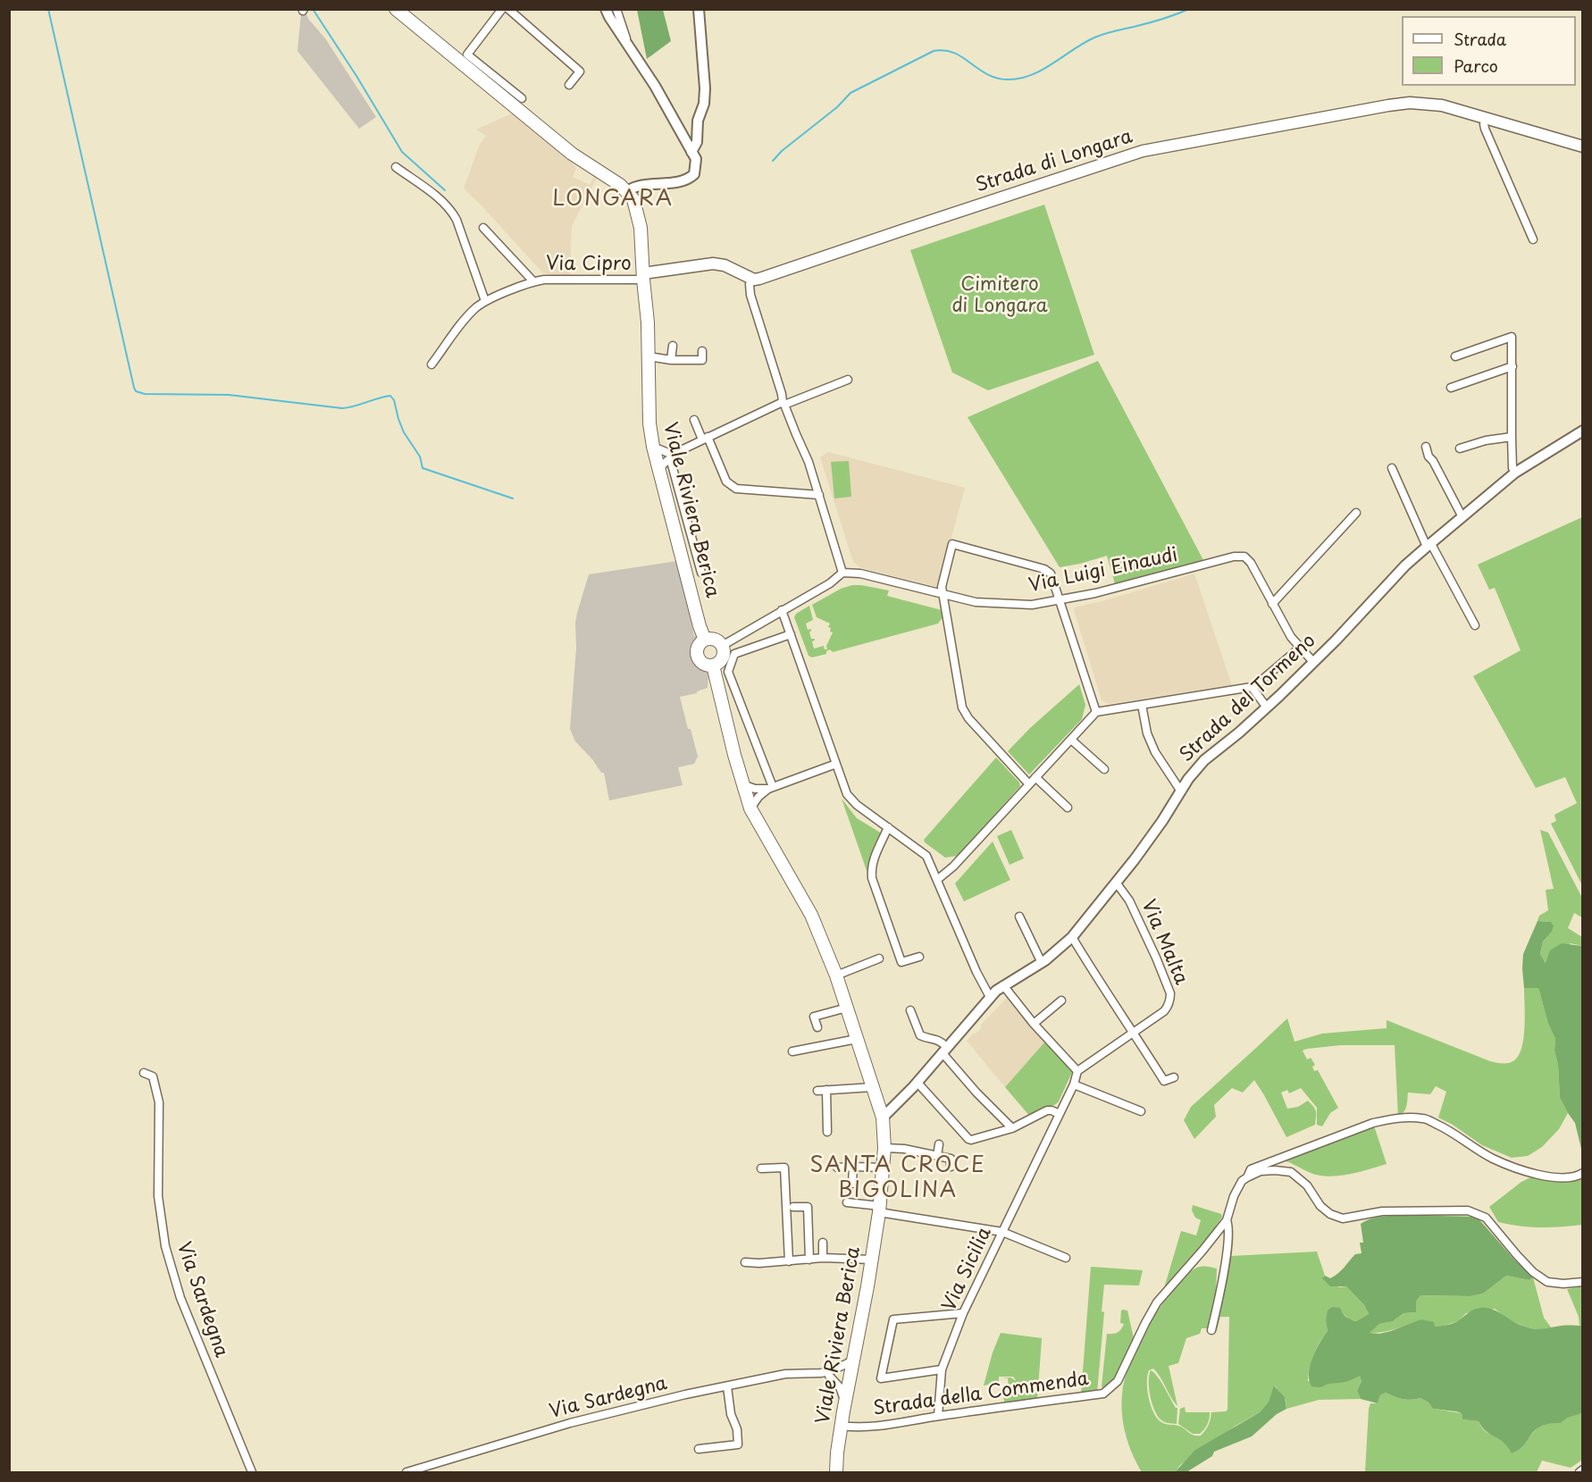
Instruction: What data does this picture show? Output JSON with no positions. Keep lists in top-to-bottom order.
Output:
{
  "streets": {
    "main road": ["Strada di Longara", "Viale Riviera Berica"],
    "street": [
      "Via Cipro",
      "Via Luigi Einaudi",
      "Strada del Tormeno",
      "Via Malta",
      "Via Sicilia",
      "Via Sardegna",
      "Strada della Commenda"
    ]
  },
  "crossings": [
    ["Via Cipro", "Viale Riviera Berica"],
    ["Viale Riviera Berica", "Strada del Tormeno"],
    ["Viale Riviera Berica", "Via Sardegna"],
    ["Viale Riviera Berica", "Strada della Commenda"],
    ["Via Luigi Einaudi", "Strada del Tormeno"],
    ["Strada del Tormeno", "Via Malta"],
    ["Via Malta", "Via Sicilia"],
    ["Via Sicilia", "Strada della Commenda"]
  ],
  "districts": ["LONGARA", "SANTA CROCE BIGOLINA"],
  "parks": ["Cimitero di Longara"],
  "legend": ["Strada", "Parco"]
}
